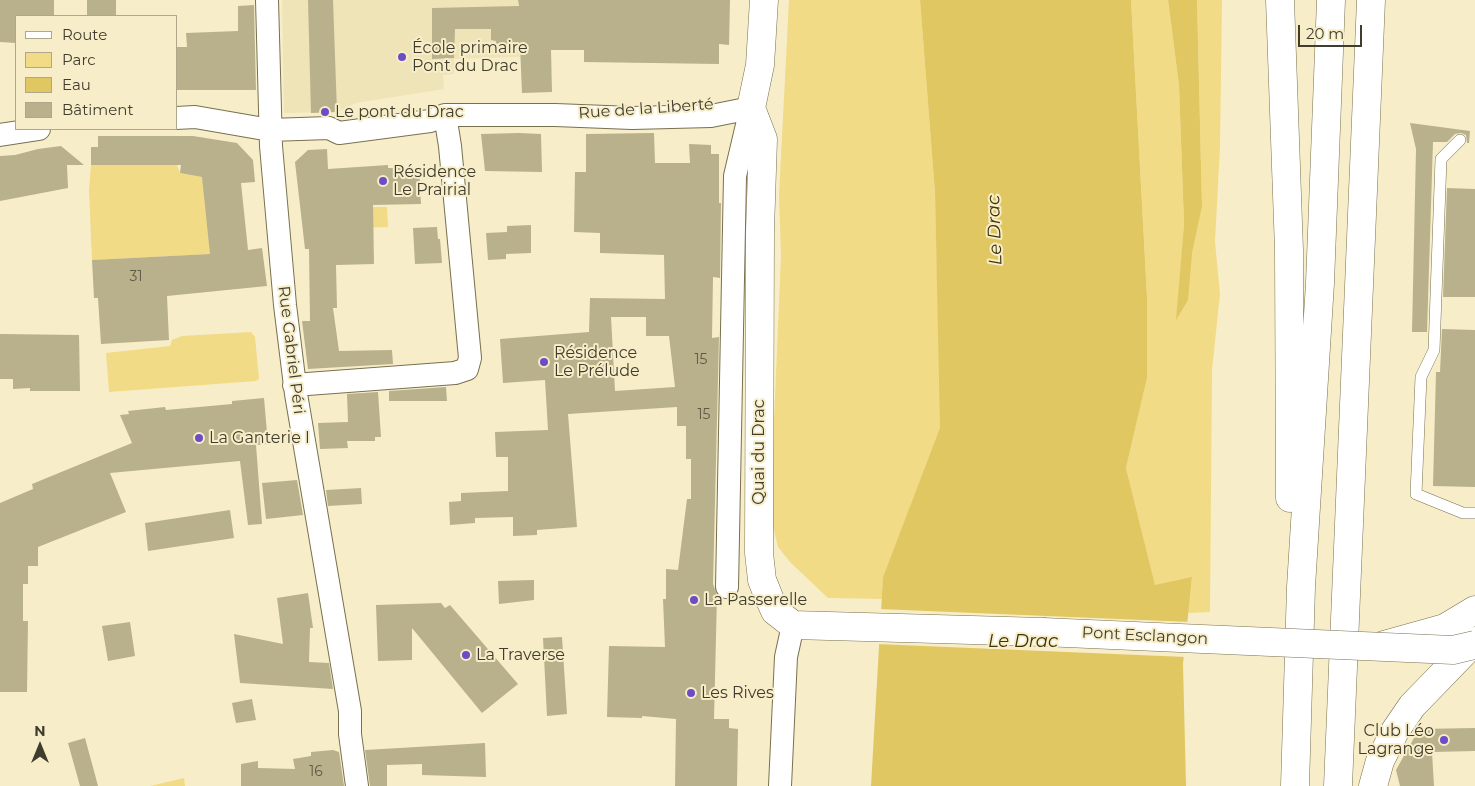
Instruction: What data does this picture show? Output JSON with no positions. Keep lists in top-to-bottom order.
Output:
{
  "streets": {
    "main road": ["Quai du Drac", "Pont Esclangon"],
    "street": ["Rue de la Liberté", "Rue Gabriel Péri"]
  },
  "crossings": [
    ["Rue de la Liberté", "Rue Gabriel Péri"],
    ["Rue de la Liberté", "Quai du Drac"],
    ["Quai du Drac", "Pont Esclangon"]
  ],
  "water": ["Le Drac"],
  "places": [
    "École primaire Pont du Drac",
    "Le pont du Drac",
    "Résidence Le Prairial",
    "Résidence Le Prélude",
    "La Ganterie I",
    "La Passerelle",
    "La Traverse",
    "Les Rives",
    "Club Léo Lagrange"
  ],
  "house_numbers": [
    "31",
    "15",
    "15",
    "16"
  ],
  "legend": [
    "Route",
    "Parc",
    "Eau",
    "Bâtiment"
  ],
  "scale_bar": "20 m",
  "north": "top"
}
